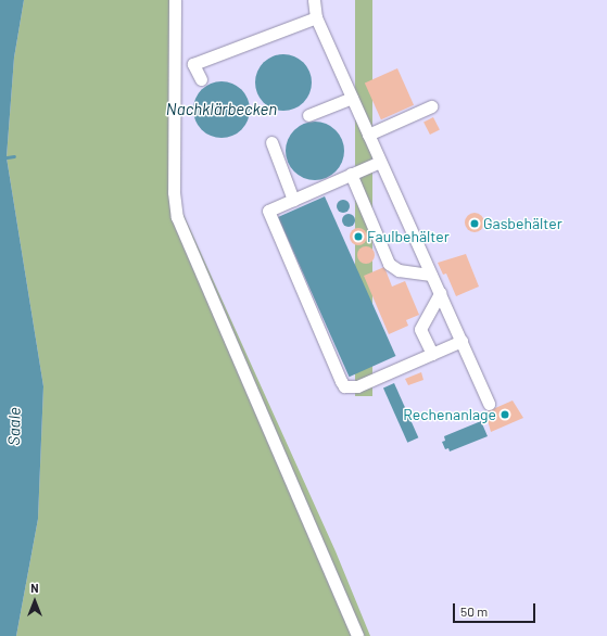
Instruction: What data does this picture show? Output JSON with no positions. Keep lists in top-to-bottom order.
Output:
{
  "water": ["Nachklärbecken", "Saale"],
  "places": ["Gasbehälter", "Faulbehälter", "Rechenanlage"],
  "scale_bar": "50 m",
  "north": "top"
}
